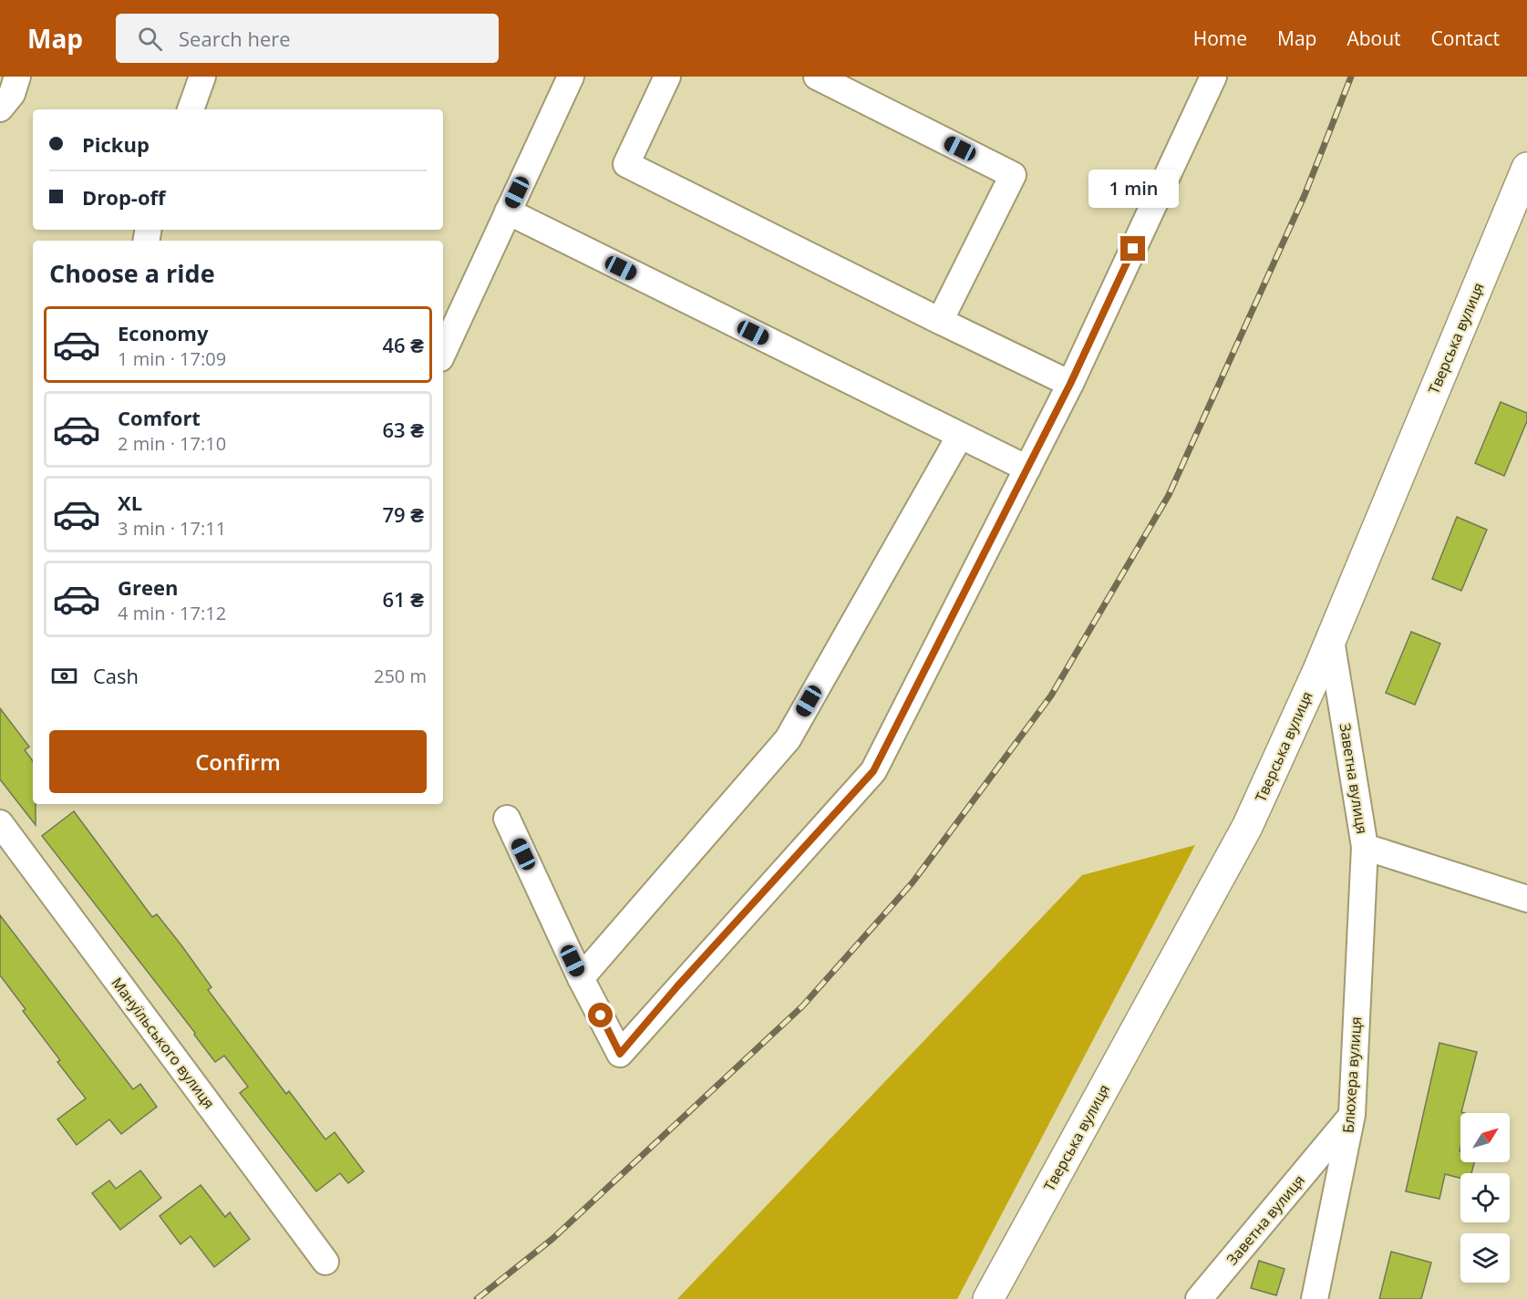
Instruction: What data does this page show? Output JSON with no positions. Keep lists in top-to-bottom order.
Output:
{
  "streets": {
    "main road": ["Тверська вулиця"],
    "street": ["Заветна вулиця", "Мануїльського вулиця", "Блюхера вулиця"]
  },
  "crossings": [
    ["Тверська вулиця", "Заветна вулиця"],
    ["Заветна вулиця", "Блюхера вулиця"]
  ],
  "north": "top right",
  "page": {
    "header": "Map",
    "search": "Search here",
    "nav": [
      "Home",
      "Map",
      "About",
      "Contact"
    ],
    "banner": ["Pickup", "Drop-off"],
    "bubble": "1 min",
    "heading": "Choose a ride",
    "list": [
      {
        "name": "Economy",
        "note": "1 min · 17:09",
        "value": "46 ₴"
      },
      {
        "name": "Comfort",
        "note": "2 min · 17:10",
        "value": "63 ₴"
      },
      {
        "name": "XL",
        "note": "3 min · 17:11",
        "value": "79 ₴"
      },
      {
        "name": "Green",
        "note": "4 min · 17:12",
        "value": "61 ₴"
      }
    ],
    "pay": ["Cash", "250 m"],
    "buttons": "Confirm"
  }
}
